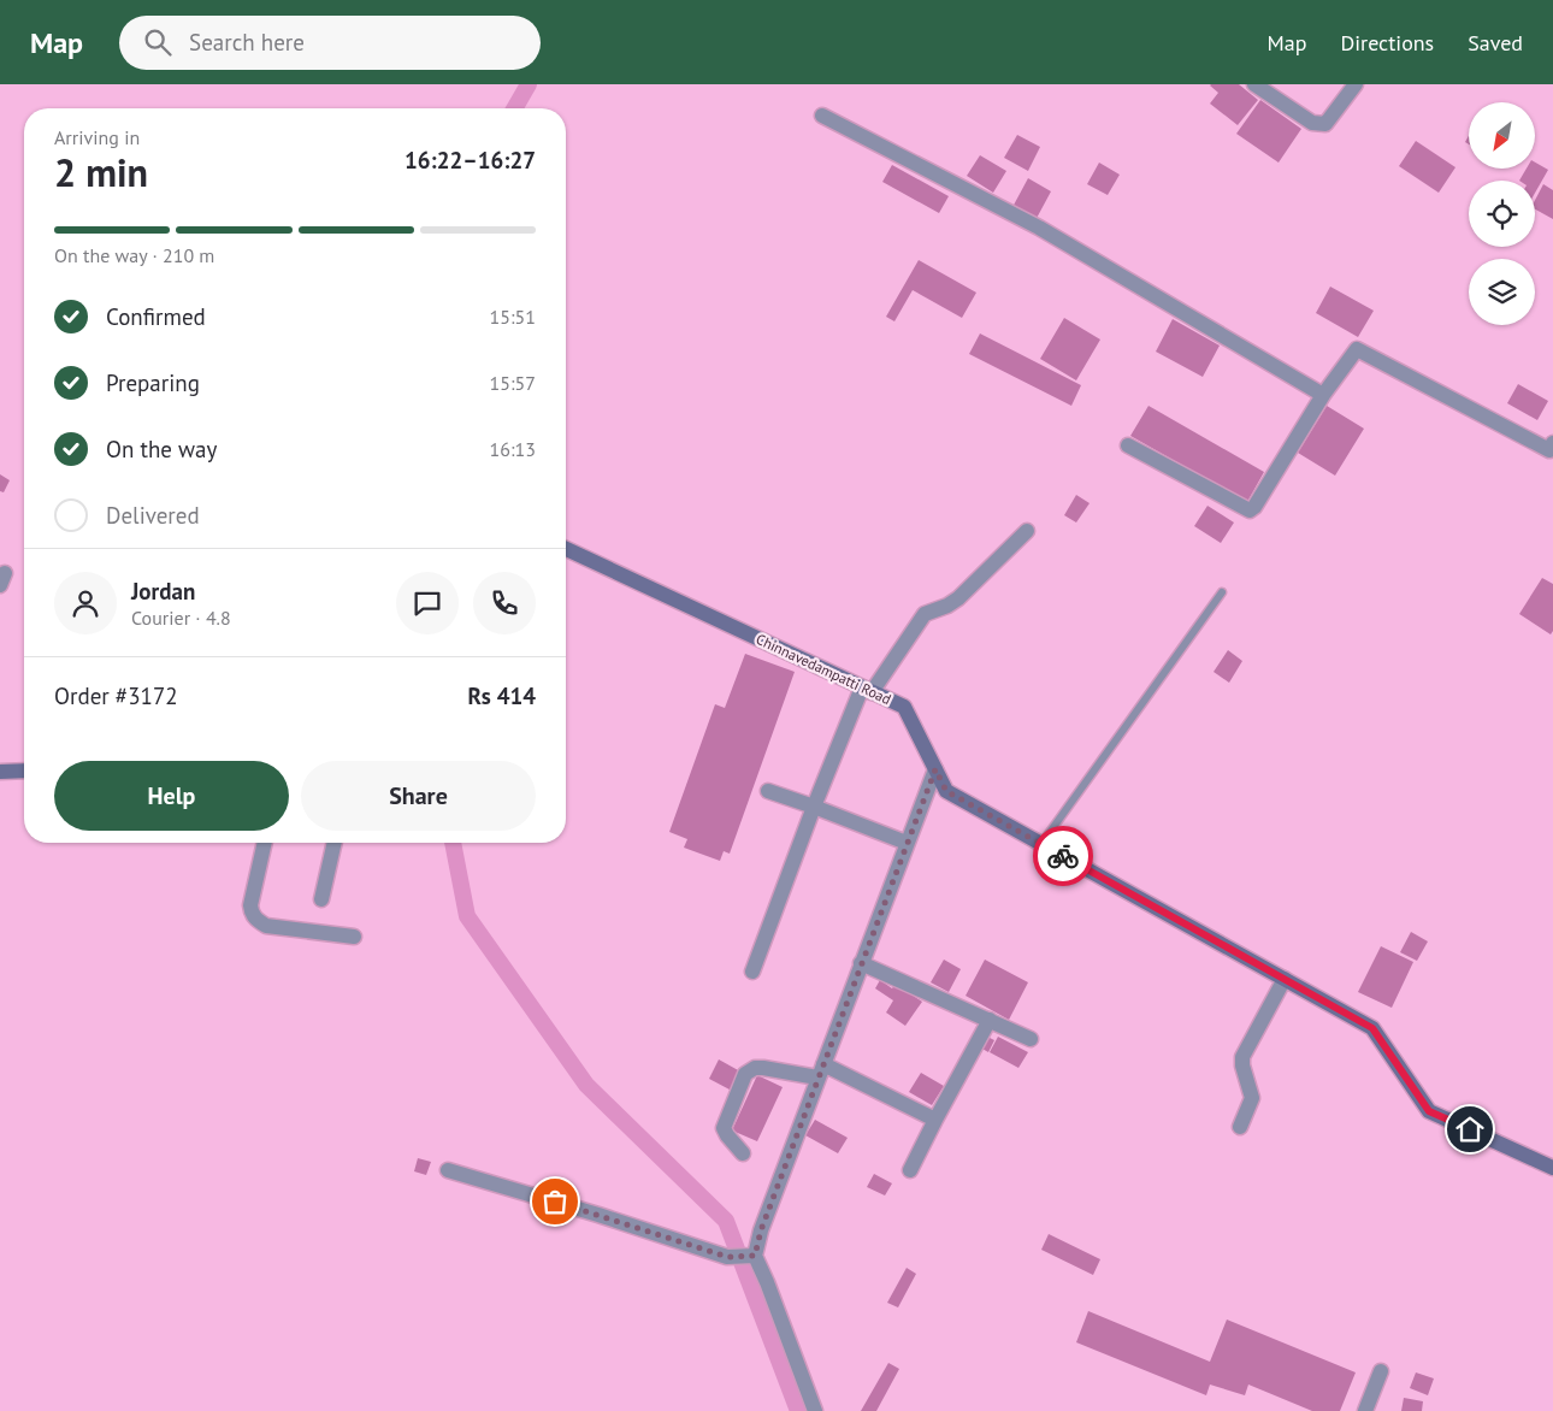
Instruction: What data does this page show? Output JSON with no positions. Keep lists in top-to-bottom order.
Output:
{
  "streets": {
    "street": ["Chinnavedampatti Road"]
  },
  "north": "bottom left",
  "page": {
    "header": "Map",
    "search": "Search here",
    "nav": ["Map", "Directions", "Saved"],
    "heading": ["2 min", "Arriving in", "16:22–16:27"],
    "panel": [
      "Jordan",
      "Courier · 4.8",
      "Order #3172",
      "Rs 414"
    ],
    "bar": "On the way · 210 m",
    "list": [
      ["Confirmed", "15:51"],
      ["Preparing", "15:57"],
      ["On the way", "16:13"],
      "Delivered"
    ],
    "buttons": ["Help", "Share"]
  }
}
